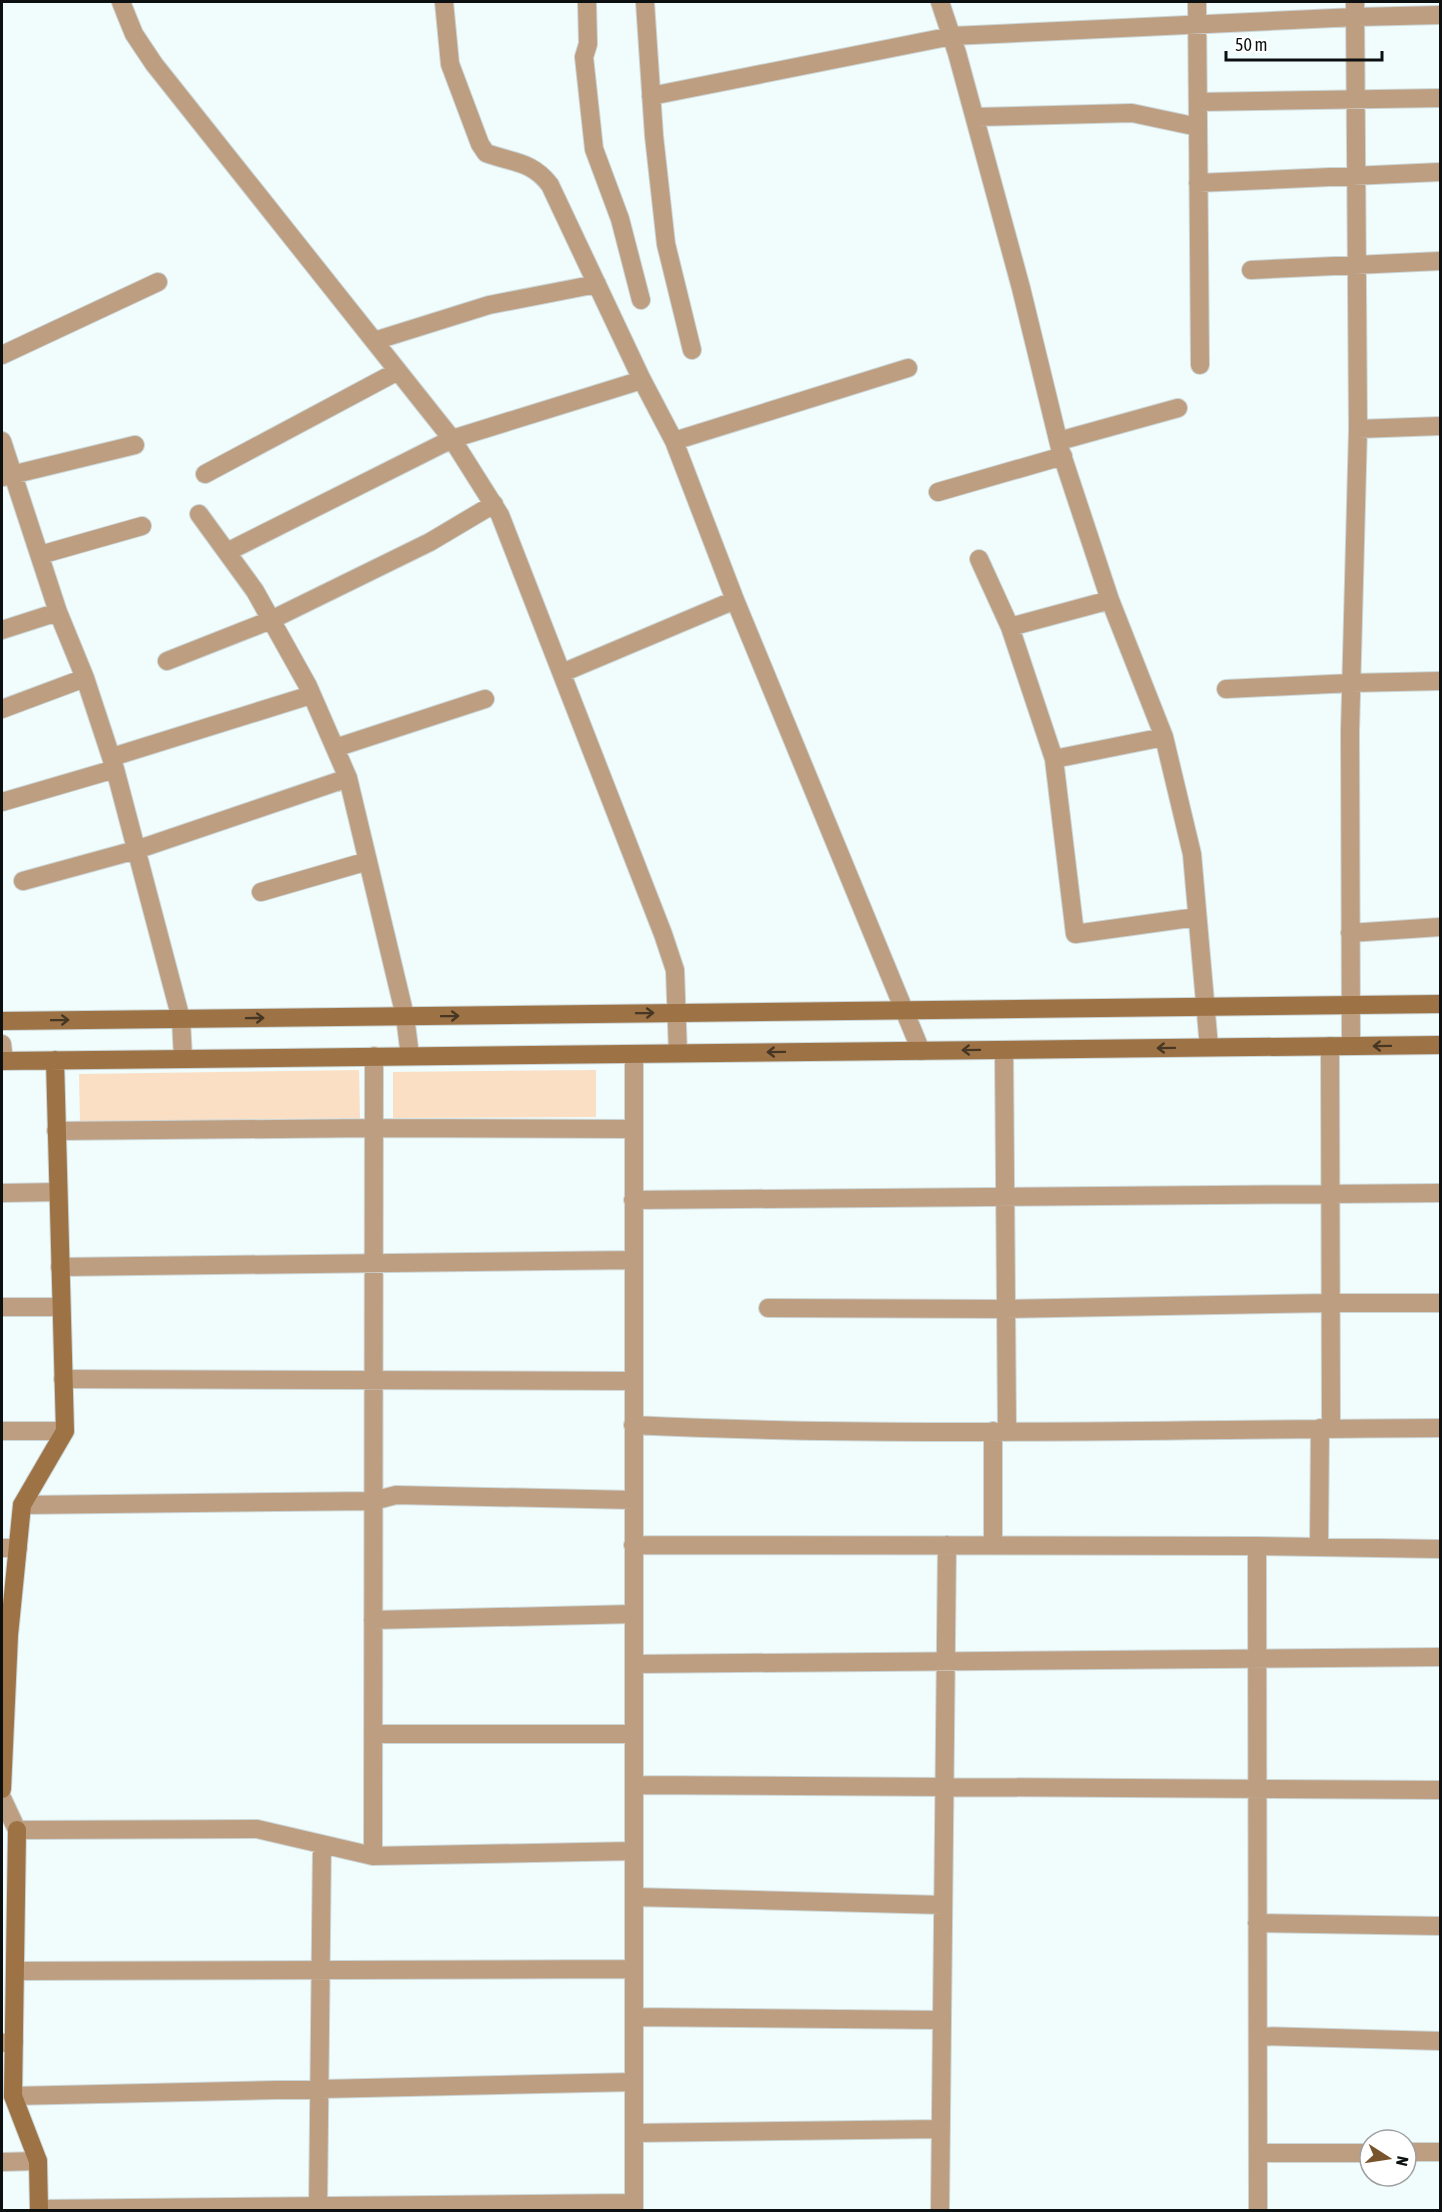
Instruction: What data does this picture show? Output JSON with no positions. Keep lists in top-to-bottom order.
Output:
{
  "scale_bar": "50 m",
  "north": "right"
}
